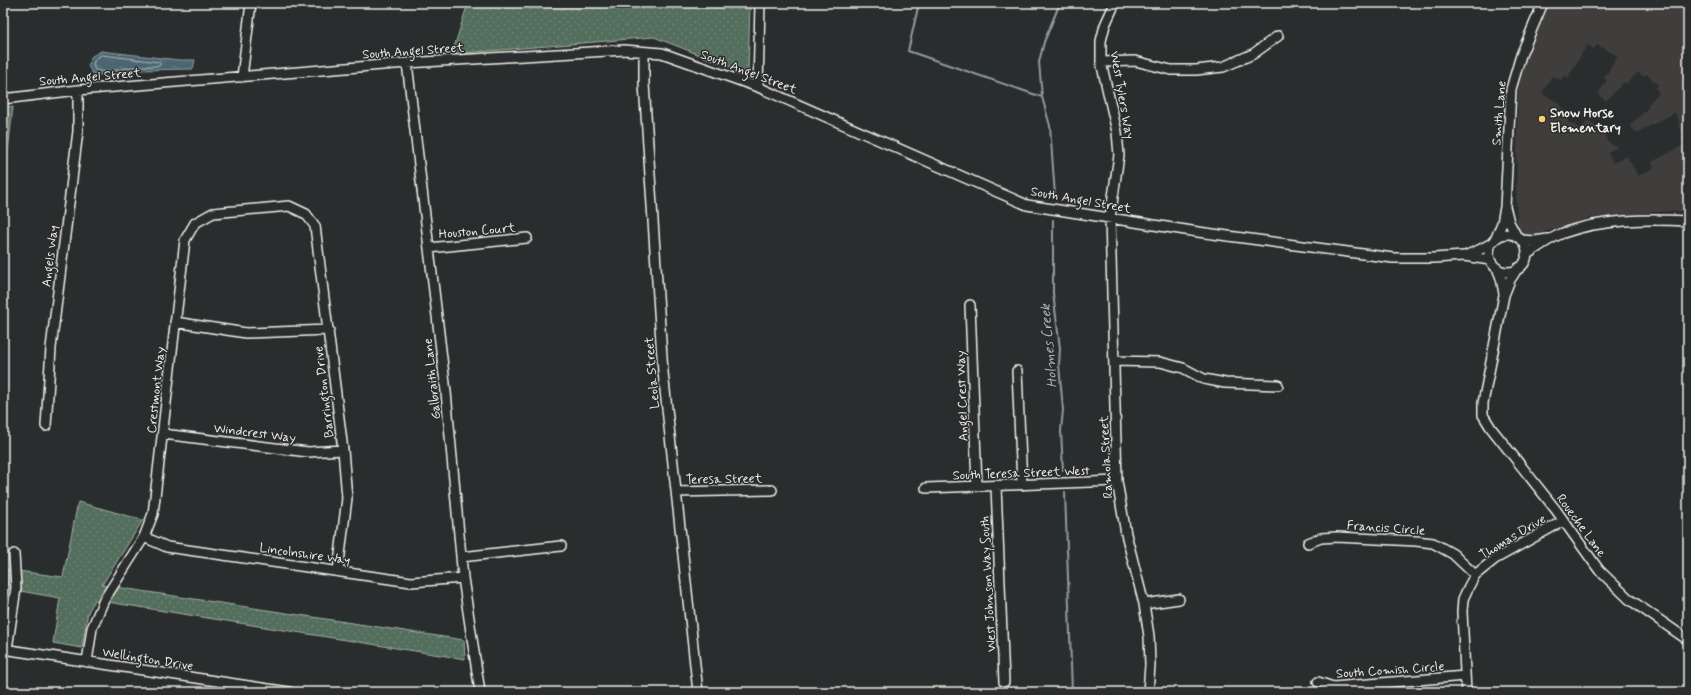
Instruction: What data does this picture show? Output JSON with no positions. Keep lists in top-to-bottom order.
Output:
{
  "streets": {
    "street": [
      "South Angel Street",
      "West Tylers Way",
      "Smith Lane",
      "Houston Court",
      "Angels Way",
      "Leola Street",
      "Galbraith Lane",
      "Crestmont Way",
      "Barrington Drive",
      "Angel Crest Way",
      "Windcrest Way",
      "Ramola Street",
      "South Teresa Street West",
      "Teresa Street",
      "Roueche Lane",
      "Francis Circle",
      "Thomas Drive",
      "Lincolnshire Way",
      "West Johnson Way South",
      "Wellington Drive",
      "South Comish Circle"
    ]
  },
  "crossings": [
    ["South Angel Street", "West Tylers Way"],
    ["South Angel Street", "Smith Lane"],
    ["South Angel Street", "Angels Way"],
    ["South Angel Street", "Leola Street"],
    ["South Angel Street", "Galbraith Lane"],
    ["South Angel Street", "Ramola Street"],
    ["West Tylers Way", "Ramola Street"],
    ["Houston Court", "Galbraith Lane"],
    ["Leola Street", "Teresa Street"],
    ["Galbraith Lane", "Lincolnshire Way"],
    ["Crestmont Way", "Barrington Drive"],
    ["Crestmont Way", "Windcrest Way"],
    ["Crestmont Way", "Lincolnshire Way"],
    ["Crestmont Way", "Wellington Drive"],
    ["Barrington Drive", "Windcrest Way"],
    ["Barrington Drive", "Lincolnshire Way"],
    ["Angel Crest Way", "South Teresa Street West"],
    ["Ramola Street", "South Teresa Street West"],
    ["South Teresa Street West", "West Johnson Way South"],
    ["Roueche Lane", "Thomas Drive"],
    ["Francis Circle", "Thomas Drive"],
    ["Thomas Drive", "South Comish Circle"]
  ],
  "water": ["Holmes Creek"],
  "places": ["Snow Horse Elementary"]
}
